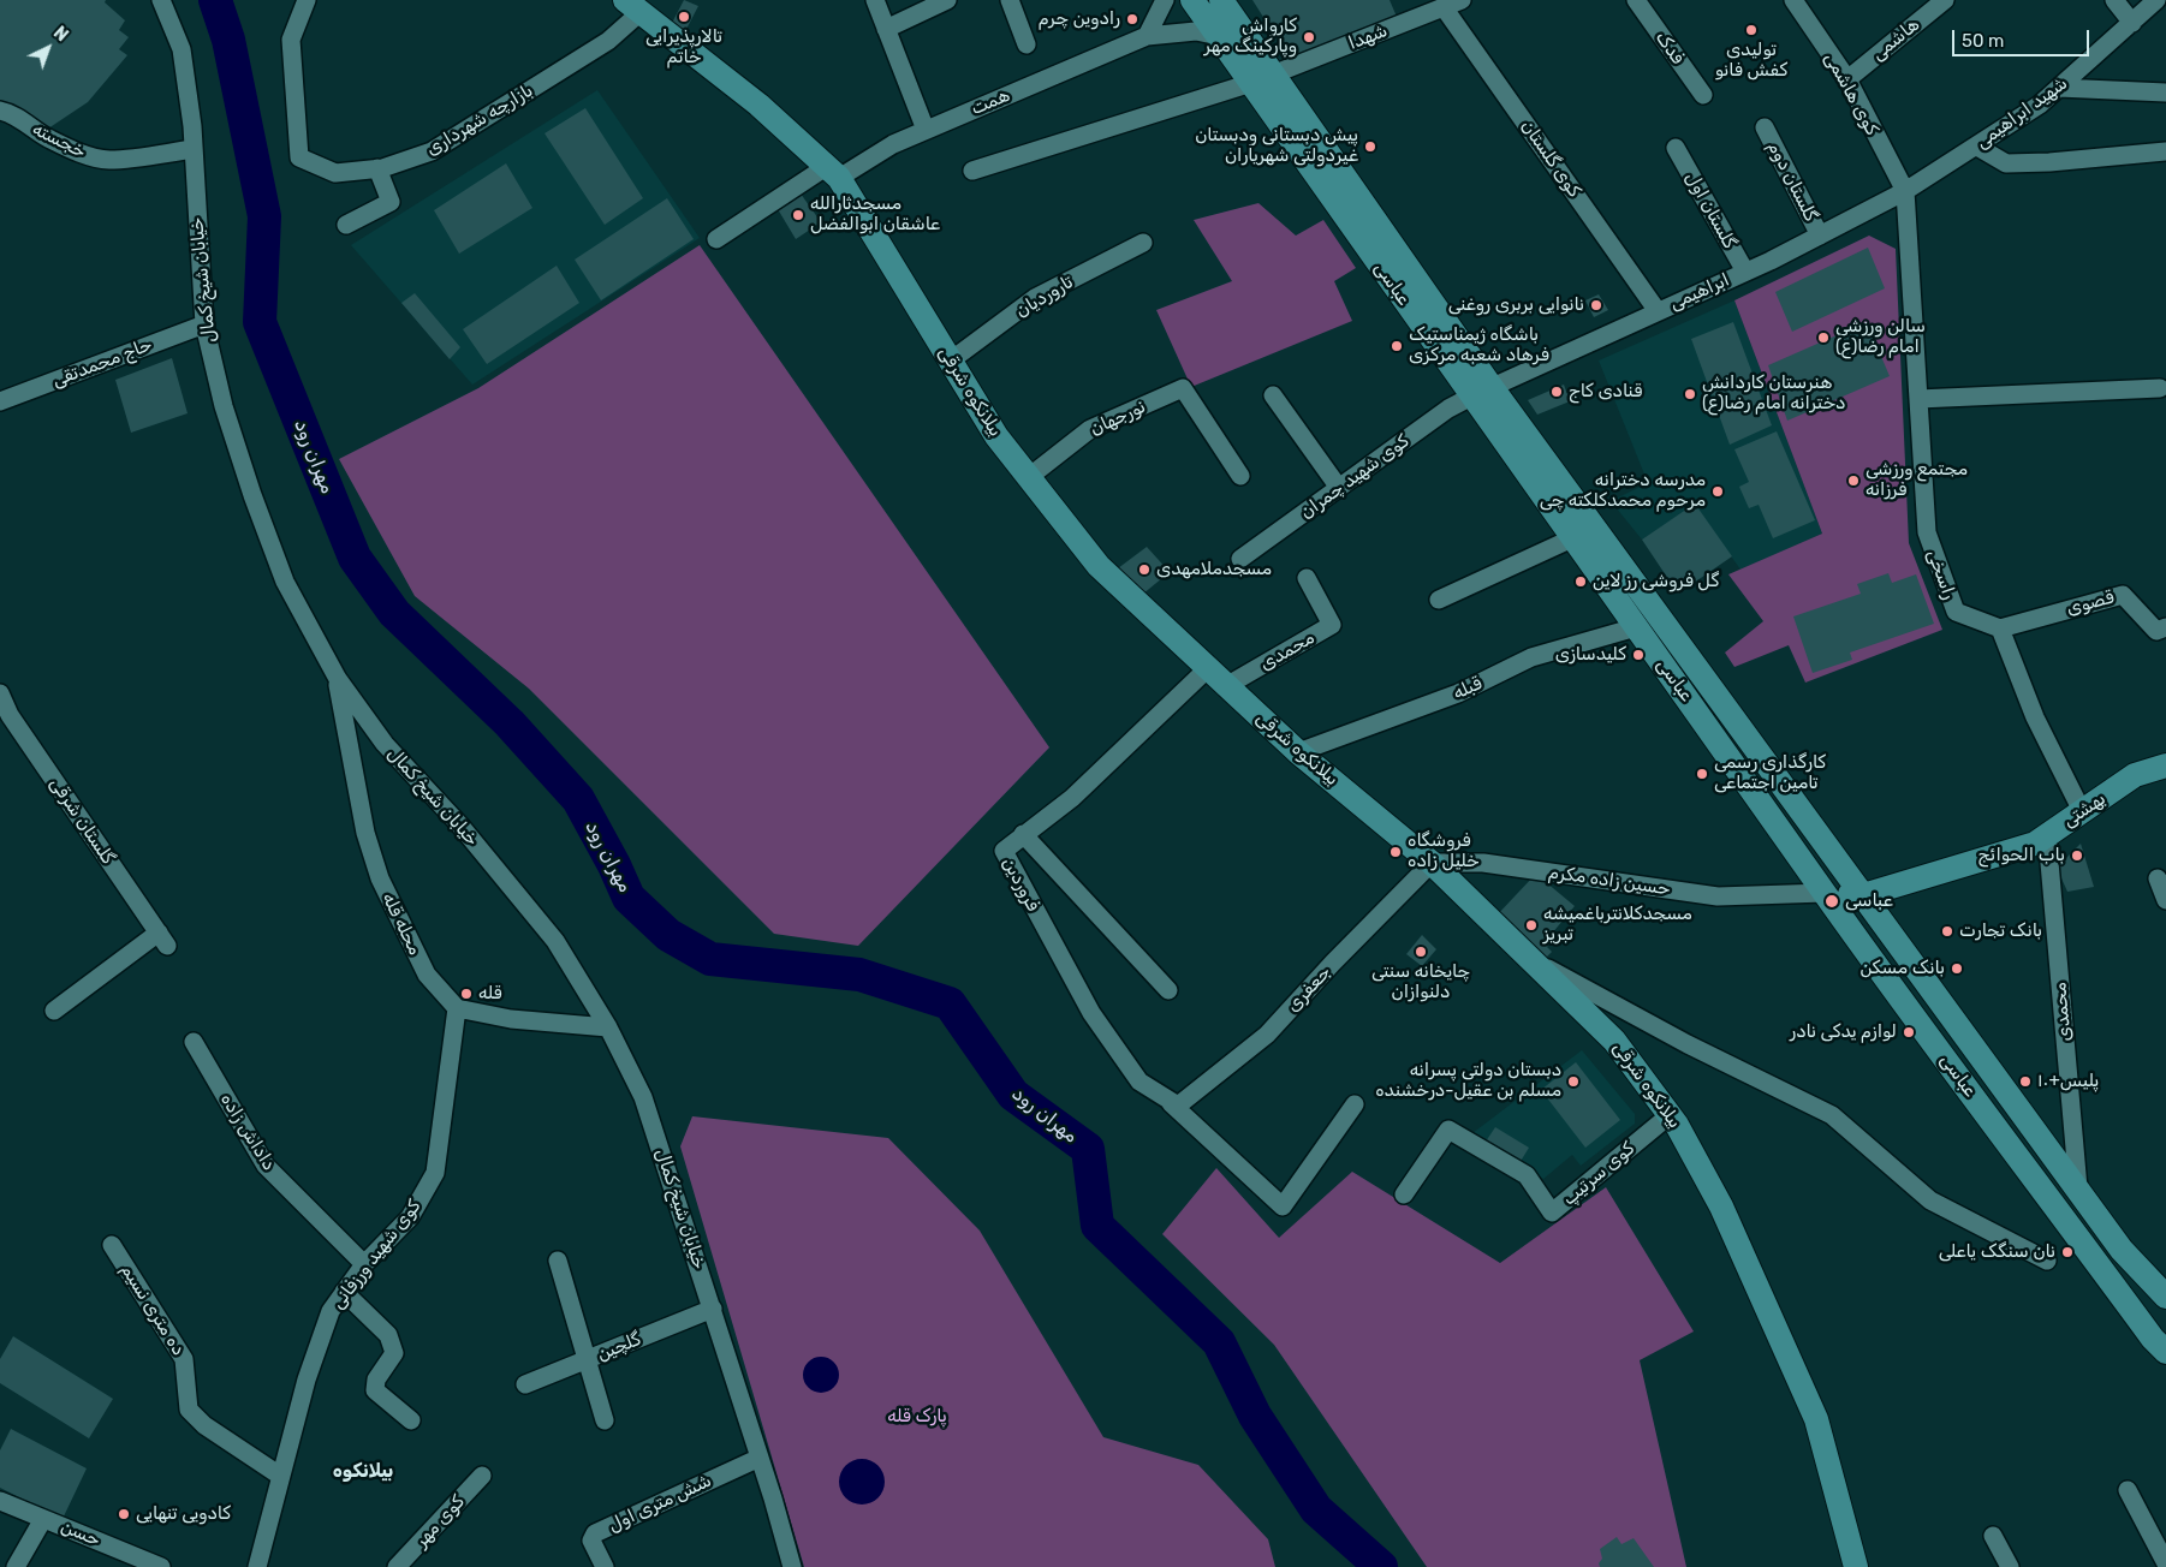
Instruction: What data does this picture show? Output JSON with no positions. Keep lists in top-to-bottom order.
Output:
{
  "streets": {
    "main road": ["عباسى", "بیلانکوه شرقی", "بهشتی"],
    "street": [
      "شهدا",
      "هاشمی",
      "فدک",
      "کوی هاشمی",
      "همت",
      "شهید ابراهیمی",
      "بازارچه شهرداری",
      "خجسته",
      "کوی گلستان",
      "گلستان دوم",
      "گلستان اول",
      "خیابان شیخ کمال",
      "ابراهیمی",
      "تاروردیان",
      "حاج محمدتقی",
      "نورجهان",
      "کوی شهید چمران",
      "راسخی",
      "قصوی",
      "محمدی",
      "قبله",
      "گلستان شرقی",
      "حسین زاده مکرم",
      "فروردین",
      "محله قله",
      "جعفری",
      "داداش زاده",
      "کوی سرتیپ",
      "کوی شهید ورزفانی",
      "ده متری نسیم",
      "گلچین",
      "شش متری اول",
      "کوی مهر",
      "حسن"
    ]
  },
  "crossings": [
    ["شهدا", "کوی گلستان"],
    ["شهدا", "عباسى"],
    ["هاشمی", "کوی هاشمی"],
    ["کوی هاشمی", "شهید ابراهیمی"],
    ["کوی هاشمی", "ابراهیمی"],
    ["کوی هاشمی", "راسخی"],
    ["همت", "عباسى"],
    ["همت", "بیلانکوه شرقی"],
    ["شهید ابراهیمی", "ابراهیمی"],
    ["شهید ابراهیمی", "راسخی"],
    ["بازارچه شهرداری", "بیلانکوه شرقی"],
    ["خجسته", "خیابان شیخ کمال"],
    ["کوی گلستان", "ابراهیمی"],
    ["گلستان دوم", "ابراهیمی"],
    ["گلستان اول", "ابراهیمی"],
    ["خیابان شیخ کمال", "حاج محمدتقی"],
    ["خیابان شیخ کمال", "محله قله"],
    ["خیابان شیخ کمال", "گلچین"],
    ["خیابان شیخ کمال", "شش متری اول"],
    ["عباسى", "ابراهیمی"],
    ["عباسى", "کوی شهید چمران"],
    ["عباسى", "محمدی"],
    ["عباسى", "قبله"],
    ["عباسى", "بهشتی"],
    ["عباسى", "حسین زاده مکرم"],
    ["ابراهیمی", "کوی شهید چمران"],
    ["ابراهیمی", "راسخی"],
    ["تاروردیان", "بیلانکوه شرقی"],
    ["بیلانکوه شرقی", "نورجهان"],
    ["بیلانکوه شرقی", "محمدی"],
    ["بیلانکوه شرقی", "قبله"],
    ["بیلانکوه شرقی", "حسین زاده مکرم"],
    ["بیلانکوه شرقی", "فروردین"],
    ["بیلانکوه شرقی", "جعفری"],
    ["بیلانکوه شرقی", "کوی سرتیپ"],
    ["راسخی", "قصوی"],
    ["محمدی", "بهشتی"],
    ["حسین زاده مکرم", "جعفری"],
    ["فروردین", "جعفری"],
    ["محله قله", "کوی شهید ورزفانی"],
    ["داداش زاده", "کوی شهید ورزفانی"],
    ["کوی شهید ورزفانی", "ده متری نسیم"]
  ],
  "districts": ["بیلانکوه"],
  "water": ["مهران رود"],
  "parks": ["پارک قله"],
  "places": [
    "تالارپذیرایی خاتم",
    "رادوین چرم",
    "تولیدی کفش فانو",
    "کارواش وپارکینگ مهر",
    "پیش دبستانی ودبستان غیردولتی شهریاران",
    "مسجدثارالله عاشقان ابوالفضل",
    "نانوایی بربری روغنی",
    "سالن ورزشی امام رضا(ع)",
    "باشگاه ژیمناستیک فرهاد شعبه مرکزی",
    "قنادی کاج",
    "هنرستان کاردانش دخترانه امام رضا(ع)",
    "مجتمع ورزشی فرزانه",
    "مدرسه دخترانه مرحوم محمدکلکته چی",
    "مسجدملامهدی",
    "گل فروشی رز لاین",
    "کلیدسازی",
    "کارگذاری رسمی تامین اجتماعی",
    "فروشگاه خلیل زاده",
    "باب الحوائج",
    "عباسی",
    "مسجدکلانترباغمیشه تبریز",
    "بانک تجارت",
    "چایخانه سنتی دلنوازان",
    "بانک مسکن",
    "قله",
    "لوازم یدکی نادر",
    "دبستان دولتی پسرانه مسلم بن عقیل-درخشنده",
    "پلیس+۱۰",
    "نان سنگک یاعلی",
    "کادویی تنهایی"
  ],
  "scale_bar": "50 m",
  "north": "top right"
}
